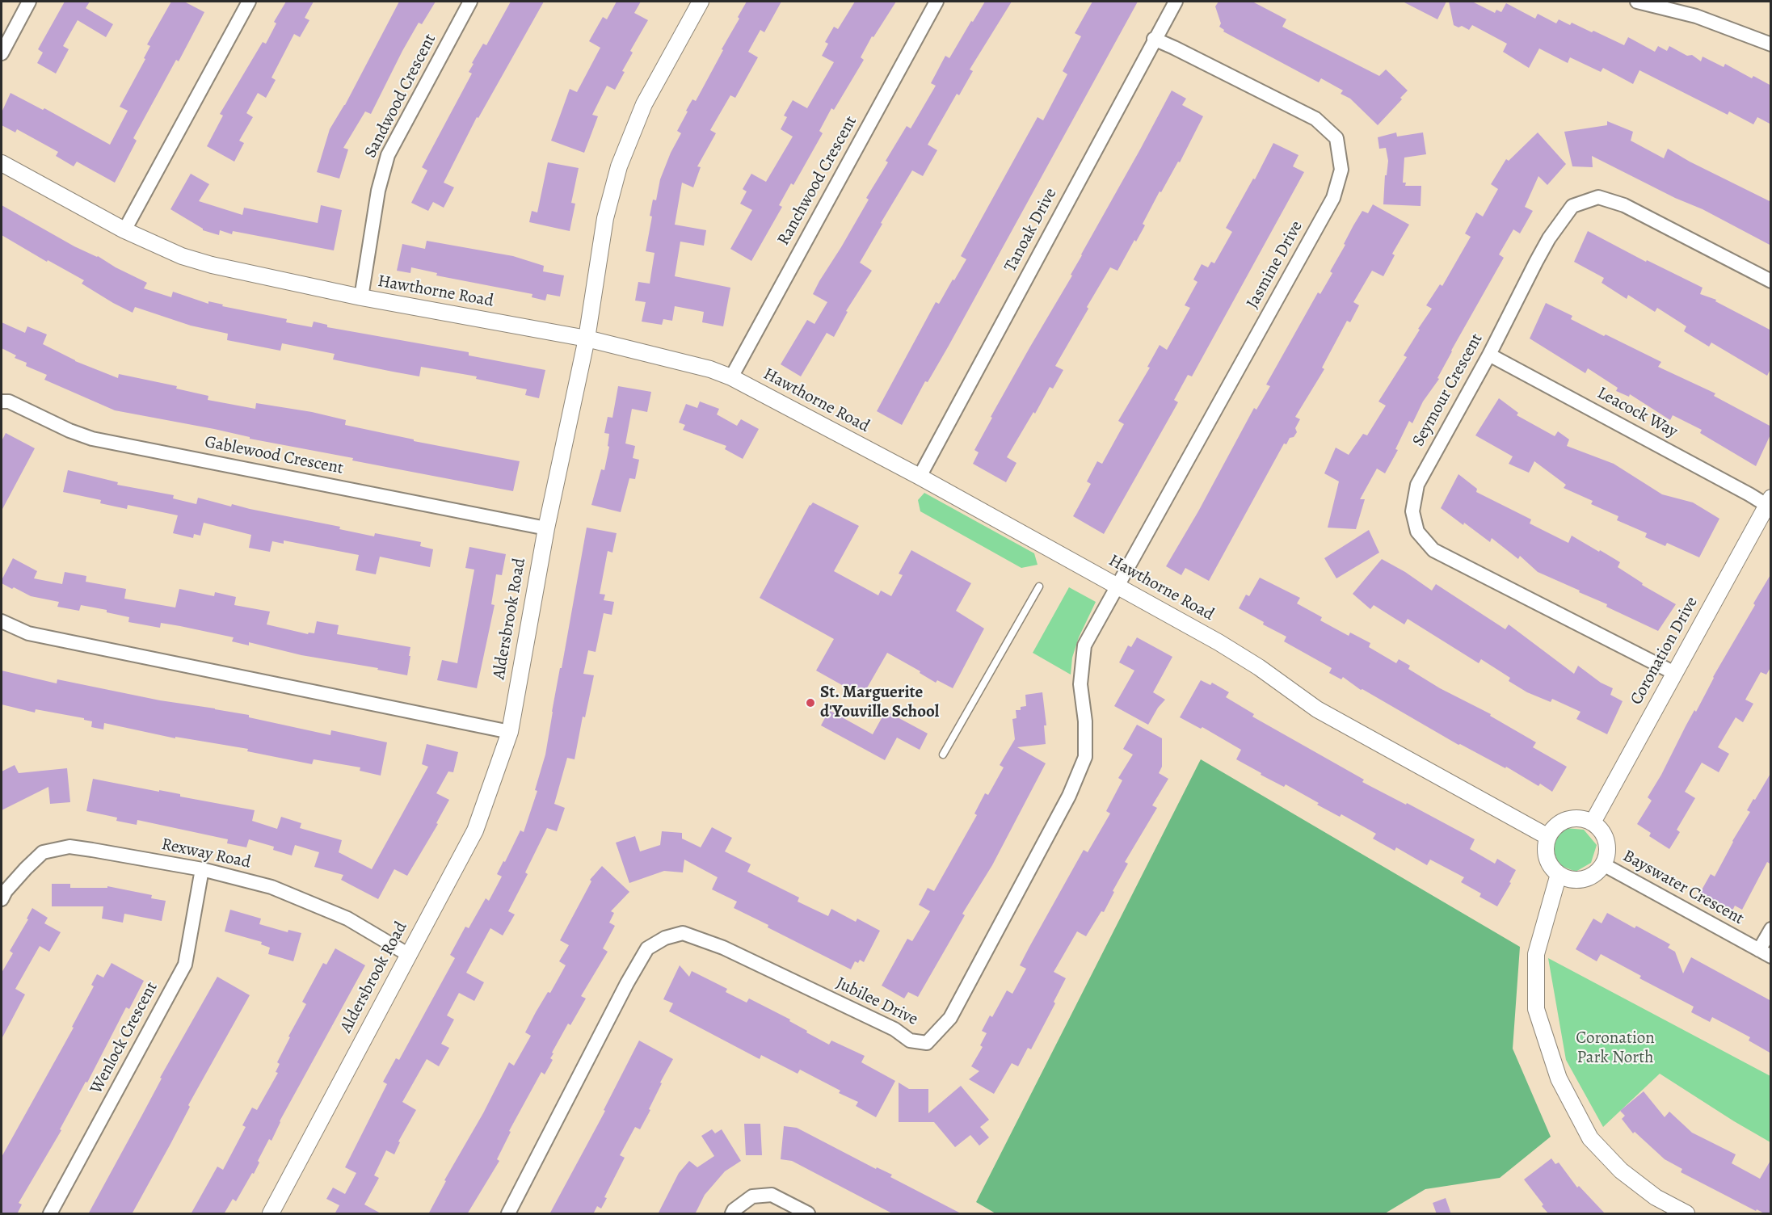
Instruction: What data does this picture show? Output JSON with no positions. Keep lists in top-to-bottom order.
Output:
{
  "streets": {
    "street": [
      "Sandwood Crescent",
      "Ranchwood Crescent",
      "Tanoak Drive",
      "Jasmine Drive",
      "Hawthorne Road",
      "Seymour Crescent",
      "Leacock Way",
      "Gablewood Crescent",
      "Aldersbrook Road",
      "Coronation Drive",
      "Rexway Road",
      "Bayswater Crescent",
      "Jubilee Drive",
      "Wenlock Crescent"
    ]
  },
  "crossings": [
    ["Sandwood Crescent", "Hawthorne Road"],
    ["Ranchwood Crescent", "Hawthorne Road"],
    ["Tanoak Drive", "Jasmine Drive"],
    ["Tanoak Drive", "Hawthorne Road"],
    ["Jasmine Drive", "Hawthorne Road"],
    ["Jasmine Drive", "Jubilee Drive"],
    ["Hawthorne Road", "Aldersbrook Road"],
    ["Hawthorne Road", "Coronation Drive"],
    ["Hawthorne Road", "Bayswater Crescent"],
    ["Hawthorne Road", "Jubilee Drive"],
    ["Seymour Crescent", "Leacock Way"],
    ["Seymour Crescent", "Coronation Drive"],
    ["Leacock Way", "Coronation Drive"],
    ["Gablewood Crescent", "Aldersbrook Road"],
    ["Aldersbrook Road", "Rexway Road"],
    ["Coronation Drive", "Bayswater Crescent"],
    ["Rexway Road", "Wenlock Crescent"]
  ],
  "parks": ["Coronation Park North"],
  "places": ["St. Marguerite d'Youville School"]
}
